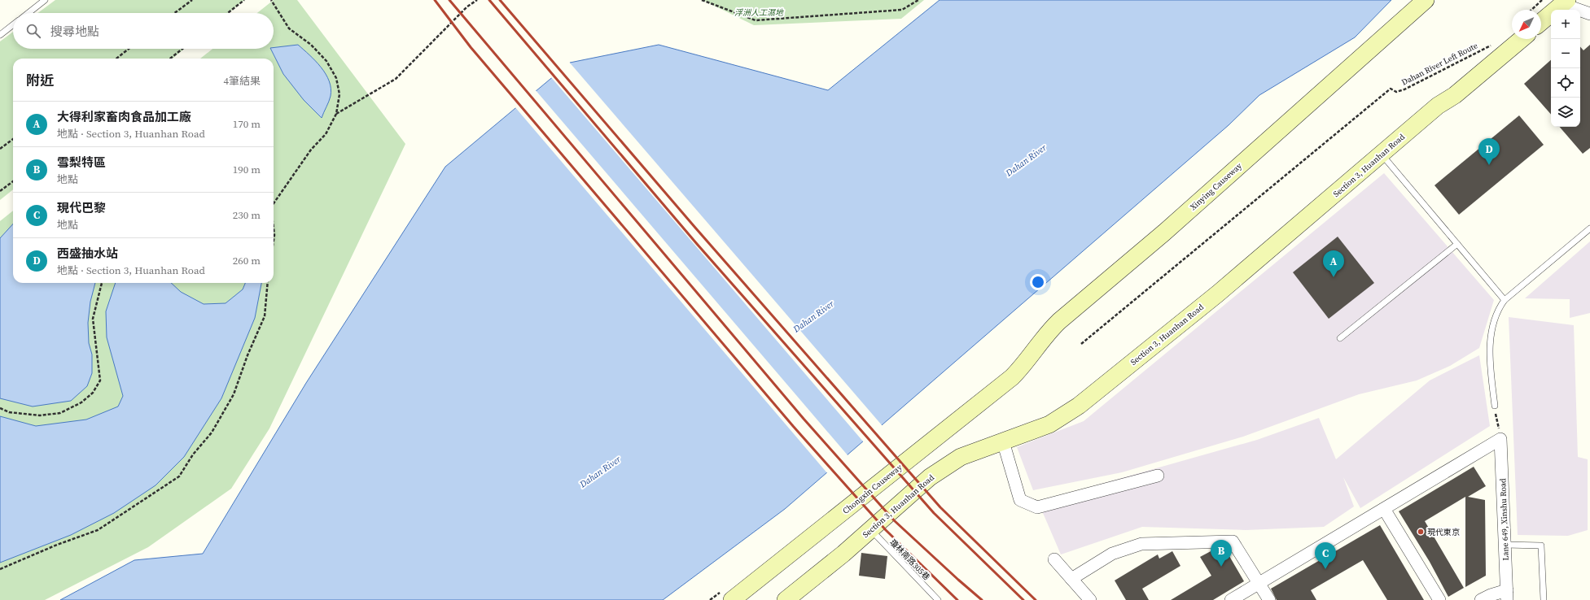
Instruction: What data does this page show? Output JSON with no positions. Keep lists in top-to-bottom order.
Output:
{
  "streets": {
    "street": [
      "Section 3, Huanhan Road",
      "Xinying Causeway",
      "Chongxin Causeway",
      "Lane 649, Xinshu Road"
    ],
    "lane": ["瓊林南路305巷"],
    "path": ["Dahan River Left Route"]
  },
  "crossings": [
    ["Section 3, Huanhan Road", "瓊林南路305巷"],
    ["Xinying Causeway", "Chongxin Causeway"]
  ],
  "water": ["Dahan River"],
  "parks": ["浮洲人工濕地"],
  "places": ["現代東京"],
  "north": "bottom left",
  "page": {
    "map_buttons": ["+", "−"],
    "search": "搜尋地點",
    "heading": ["附近", "4筆結果"],
    "list": [
      {
        "mark": "A",
        "name": "大得利家畜肉食品加工廠",
        "note": "地點 · Section 3, Huanhan Road",
        "value": "170 m"
      },
      {
        "mark": "B",
        "name": "雪梨特區",
        "note": "地點",
        "value": "190 m"
      },
      {
        "mark": "C",
        "name": "現代巴黎",
        "note": "地點",
        "value": "230 m"
      },
      {
        "mark": "D",
        "name": "西盛抽水站",
        "note": "地點 · Section 3, Huanhan Road",
        "value": "260 m"
      }
    ],
    "pins": [
      "D",
      "A",
      "B",
      "C"
    ]
  }
}
